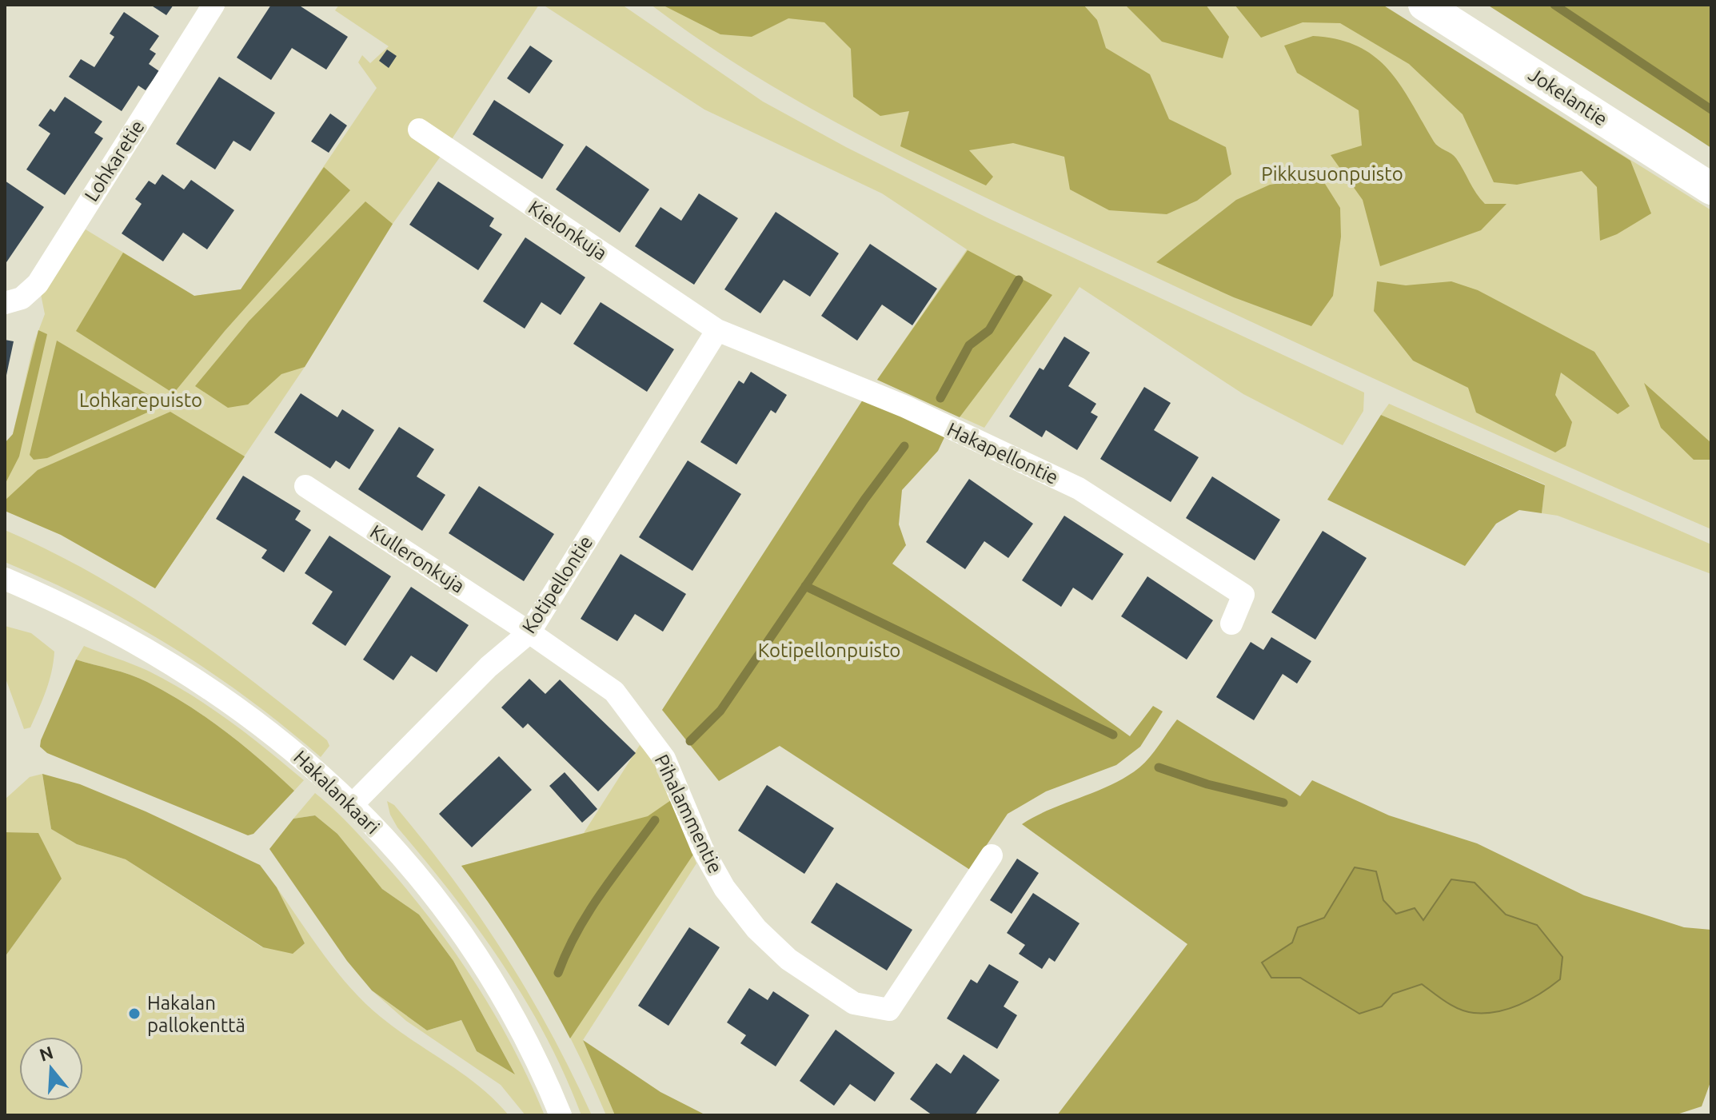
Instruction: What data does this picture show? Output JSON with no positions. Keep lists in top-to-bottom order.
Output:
{
  "streets": {
    "main road": ["Jokelantie"],
    "street": [
      "Lohkaretie",
      "Kielonkuja",
      "Hakapellontie",
      "Kulleronkuja",
      "Kotipellontie",
      "Hakalankaari",
      "Pihalammentie"
    ]
  },
  "crossings": [
    ["Kielonkuja", "Hakapellontie"],
    ["Kielonkuja", "Kotipellontie"],
    ["Hakapellontie", "Kotipellontie"],
    ["Kulleronkuja", "Kotipellontie"],
    ["Kulleronkuja", "Pihalammentie"],
    ["Kotipellontie", "Hakalankaari"],
    ["Kotipellontie", "Pihalammentie"]
  ],
  "parks": ["Pikkusuonpuisto", "Lohkarepuisto", "Kotipellonpuisto"],
  "places": ["Hakalan pallokenttä"],
  "north": "top"
}
